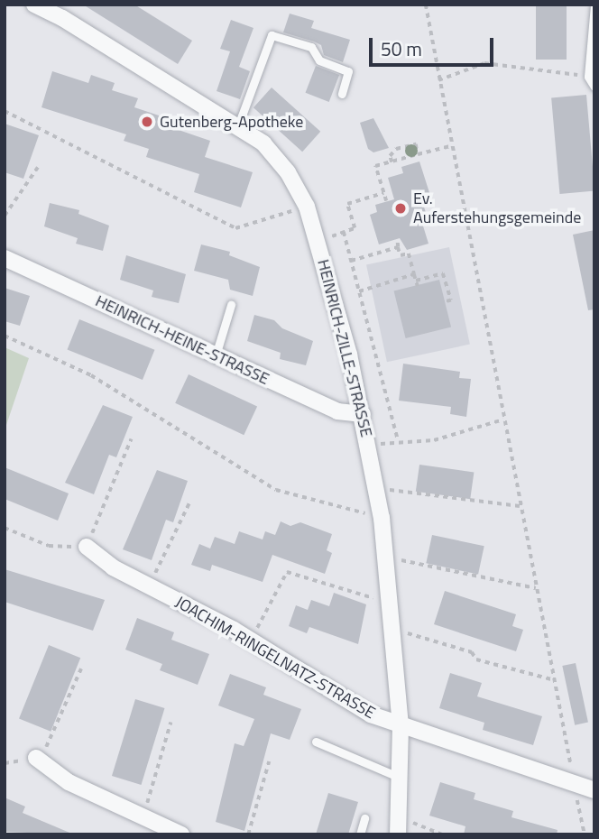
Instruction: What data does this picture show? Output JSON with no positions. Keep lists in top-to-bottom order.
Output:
{
  "streets": {
    "street": ["HEINRICH-HEINE-STRASSE", "HEINRICH-ZILLE-STRASSE", "JOACHIM-RINGELNATZ-STRASSE"]
  },
  "crossings": [
    ["HEINRICH-HEINE-STRASSE", "HEINRICH-ZILLE-STRASSE"],
    ["HEINRICH-ZILLE-STRASSE", "JOACHIM-RINGELNATZ-STRASSE"]
  ],
  "places": ["Gutenberg-Apotheke", "Ev. Auferstehungsgemeinde"],
  "scale_bar": "50 m"
}
